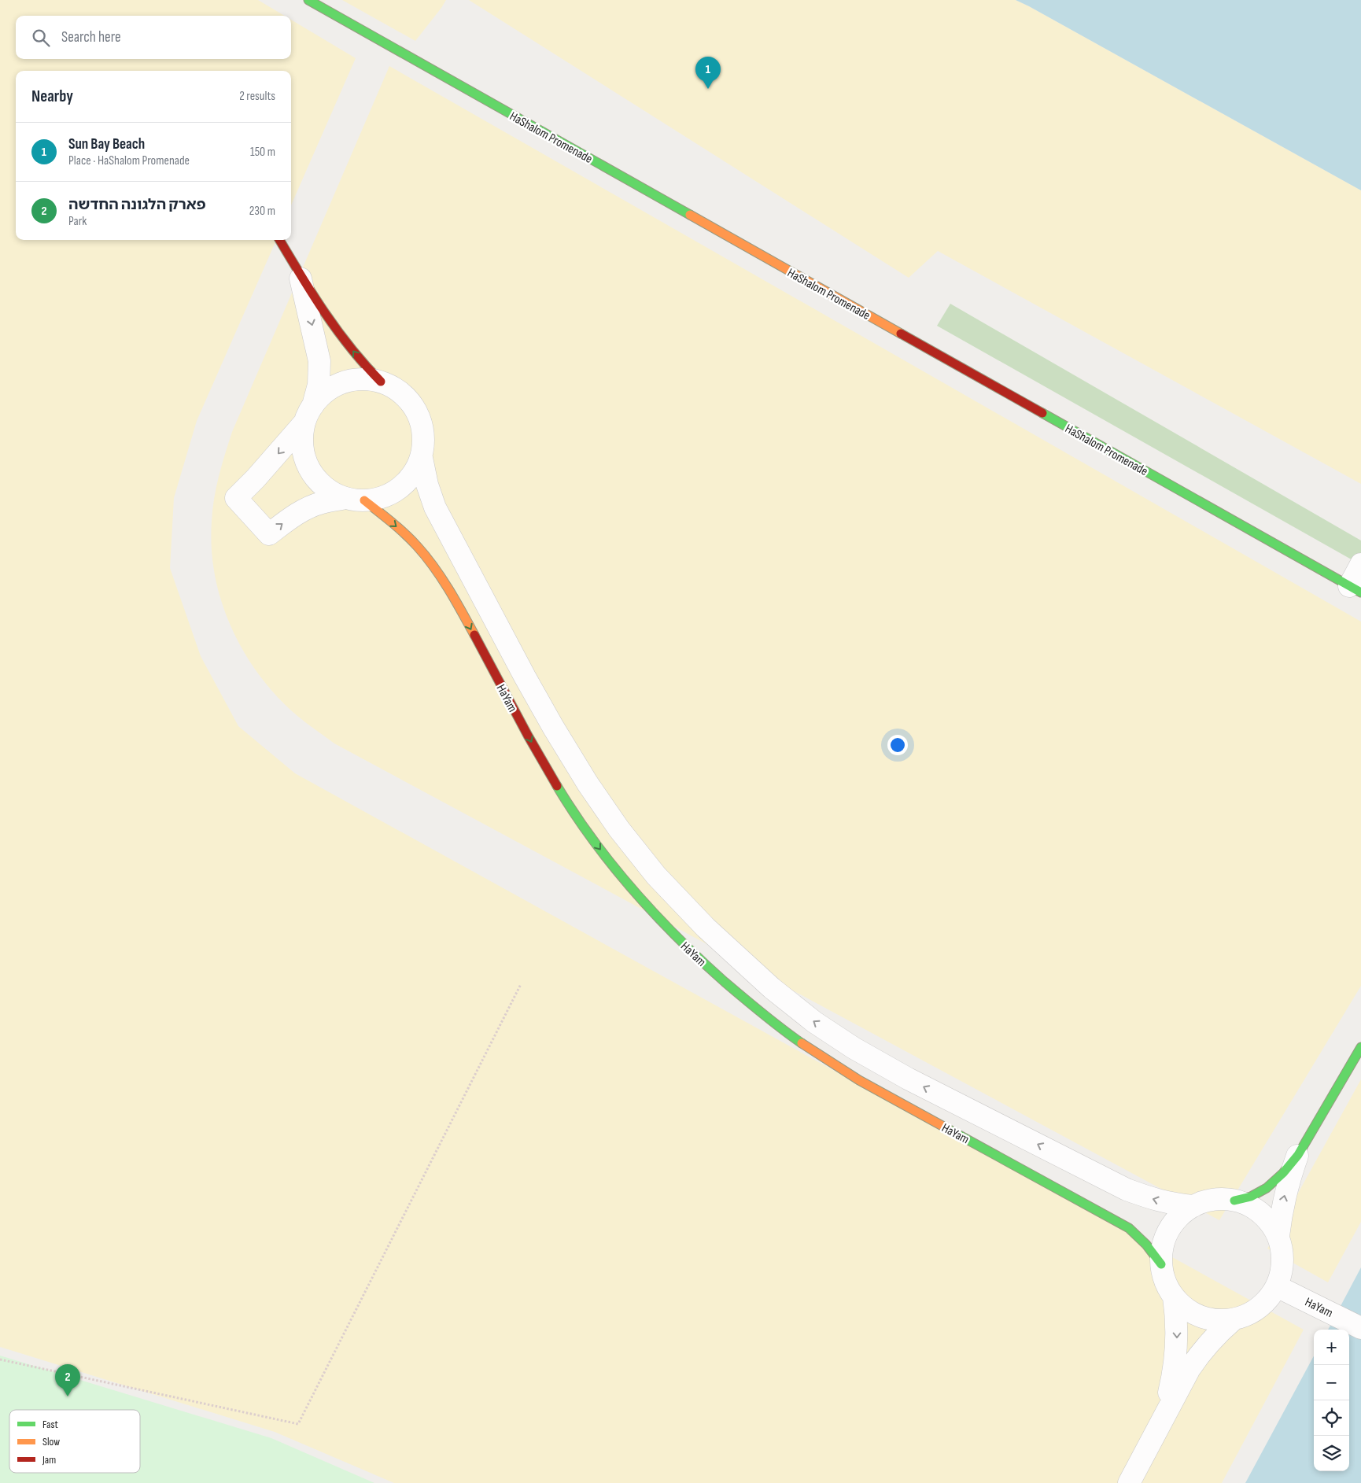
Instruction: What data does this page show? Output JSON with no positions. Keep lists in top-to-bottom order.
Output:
{
  "streets": {
    "street": ["HaShalom Promenade", "HaYam"]
  },
  "legend": ["Fast", "Slow", "Jam"],
  "page": {
    "search": "Search here",
    "pins": ["1", "2"],
    "heading": ["Nearby", "2 results"],
    "list": [
      {
        "mark": "1",
        "name": "Sun Bay Beach",
        "note": "Place · HaShalom Promenade",
        "value": "150 m"
      },
      {
        "mark": "2",
        "name": "פארק הלגונה החדשה",
        "note": "Park",
        "value": "230 m"
      }
    ],
    "map_buttons": ["+", "−"]
  }
}
